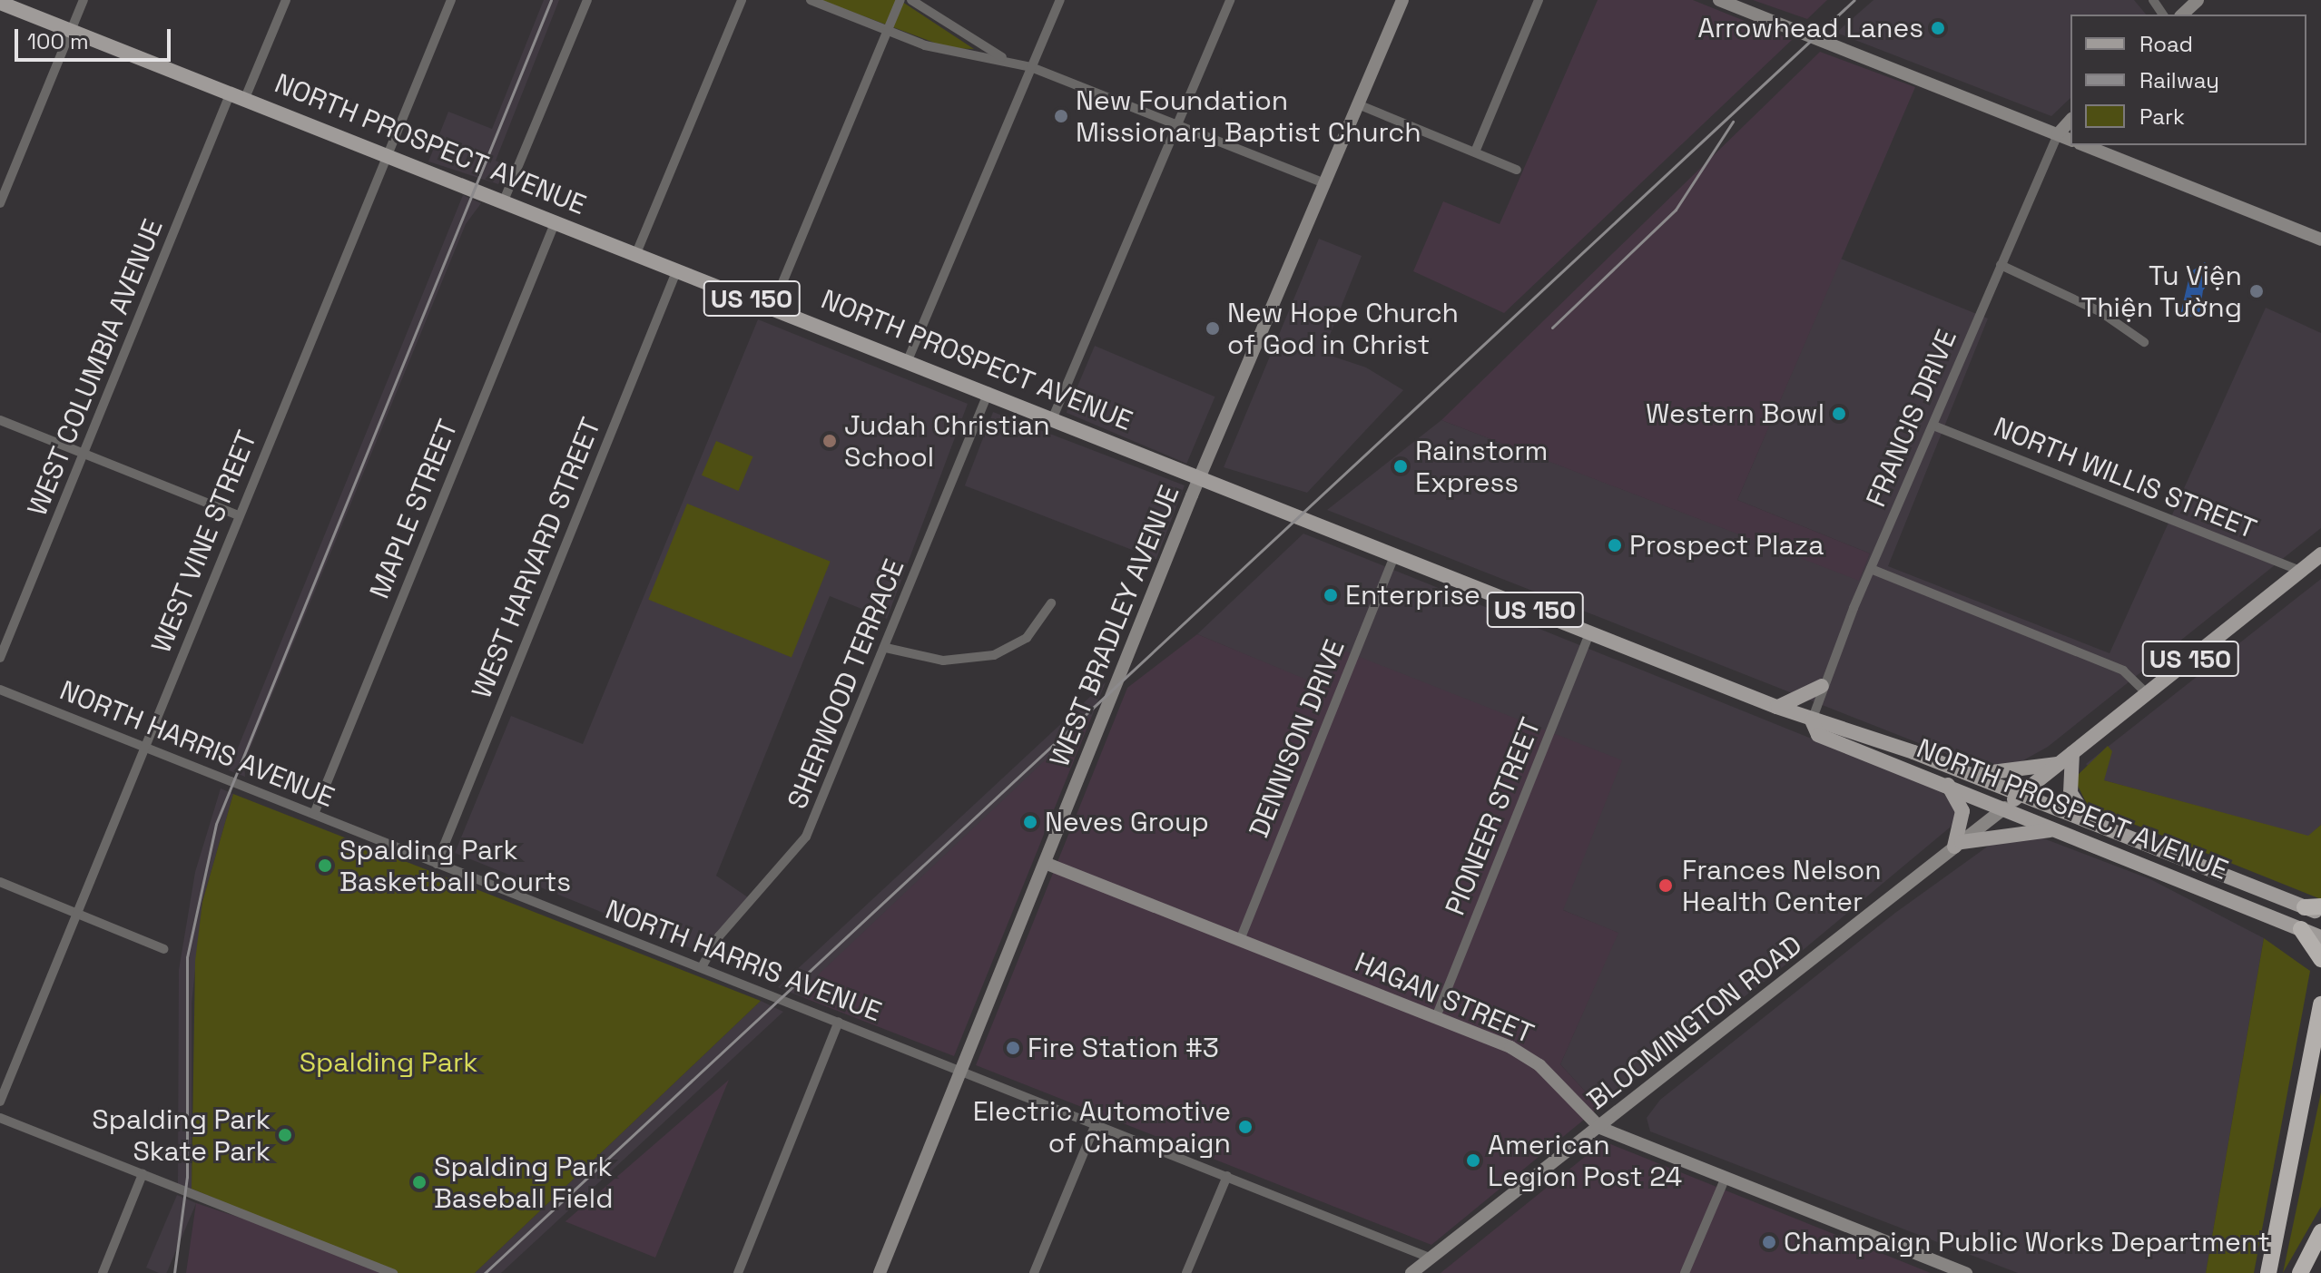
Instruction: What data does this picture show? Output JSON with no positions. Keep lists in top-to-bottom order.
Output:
{
  "streets": {
    "main road": [
      "NORTH PROSPECT AVENUE",
      "US 150",
      "WEST BRADLEY AVENUE",
      "HAGAN STREET",
      "BLOOMINGTON ROAD"
    ],
    "street": [
      "WEST COLUMBIA AVENUE",
      "FRANCIS DRIVE",
      "NORTH WILLIS STREET",
      "MAPLE STREET",
      "WEST VINE STREET",
      "WEST HARVARD STREET",
      "SHERWOOD TERRACE",
      "DENNISON DRIVE",
      "NORTH HARRIS AVENUE",
      "PIONEER STREET"
    ]
  },
  "crossings": [
    ["NORTH PROSPECT AVENUE", "US 150"],
    ["NORTH PROSPECT AVENUE", "WEST COLUMBIA AVENUE"],
    ["NORTH PROSPECT AVENUE", "FRANCIS DRIVE"],
    ["NORTH PROSPECT AVENUE", "MAPLE STREET"],
    ["NORTH PROSPECT AVENUE", "WEST VINE STREET"],
    ["NORTH PROSPECT AVENUE", "WEST HARVARD STREET"],
    ["NORTH PROSPECT AVENUE", "WEST BRADLEY AVENUE"],
    ["NORTH PROSPECT AVENUE", "SHERWOOD TERRACE"],
    ["NORTH PROSPECT AVENUE", "DENNISON DRIVE"],
    ["NORTH PROSPECT AVENUE", "PIONEER STREET"],
    ["NORTH PROSPECT AVENUE", "BLOOMINGTON ROAD"],
    ["US 150", "NORTH WILLIS STREET"],
    ["US 150", "BLOOMINGTON ROAD"],
    ["FRANCIS DRIVE", "NORTH WILLIS STREET"],
    ["MAPLE STREET", "NORTH HARRIS AVENUE"],
    ["WEST VINE STREET", "NORTH HARRIS AVENUE"],
    ["WEST HARVARD STREET", "NORTH HARRIS AVENUE"],
    ["WEST BRADLEY AVENUE", "NORTH HARRIS AVENUE"],
    ["WEST BRADLEY AVENUE", "HAGAN STREET"],
    ["SHERWOOD TERRACE", "NORTH HARRIS AVENUE"],
    ["DENNISON DRIVE", "HAGAN STREET"],
    ["NORTH HARRIS AVENUE", "BLOOMINGTON ROAD"],
    ["PIONEER STREET", "HAGAN STREET"],
    ["HAGAN STREET", "BLOOMINGTON ROAD"]
  ],
  "parks": ["Spalding Park"],
  "places": [
    "Arrowhead Lanes",
    "New Foundation Missionary Baptist Church",
    "Tu Viện Thiện Tường",
    "New Hope Church of God in Christ",
    "Western Bowl",
    "Judah Christian School",
    "Rainstorm Express",
    "Prospect Plaza",
    "Enterprise",
    "Neves Group",
    "Spalding Park Basketball Courts",
    "Frances Nelson Health Center",
    "Fire Station #3",
    "Electric Automotive of Champaign",
    "Spalding Park Skate Park",
    "American Legion Post 24",
    "Spalding Park Baseball Field",
    "Champaign Public Works Department"
  ],
  "legend": ["Road", "Railway", "Park"],
  "scale_bar": "100 m"
}
